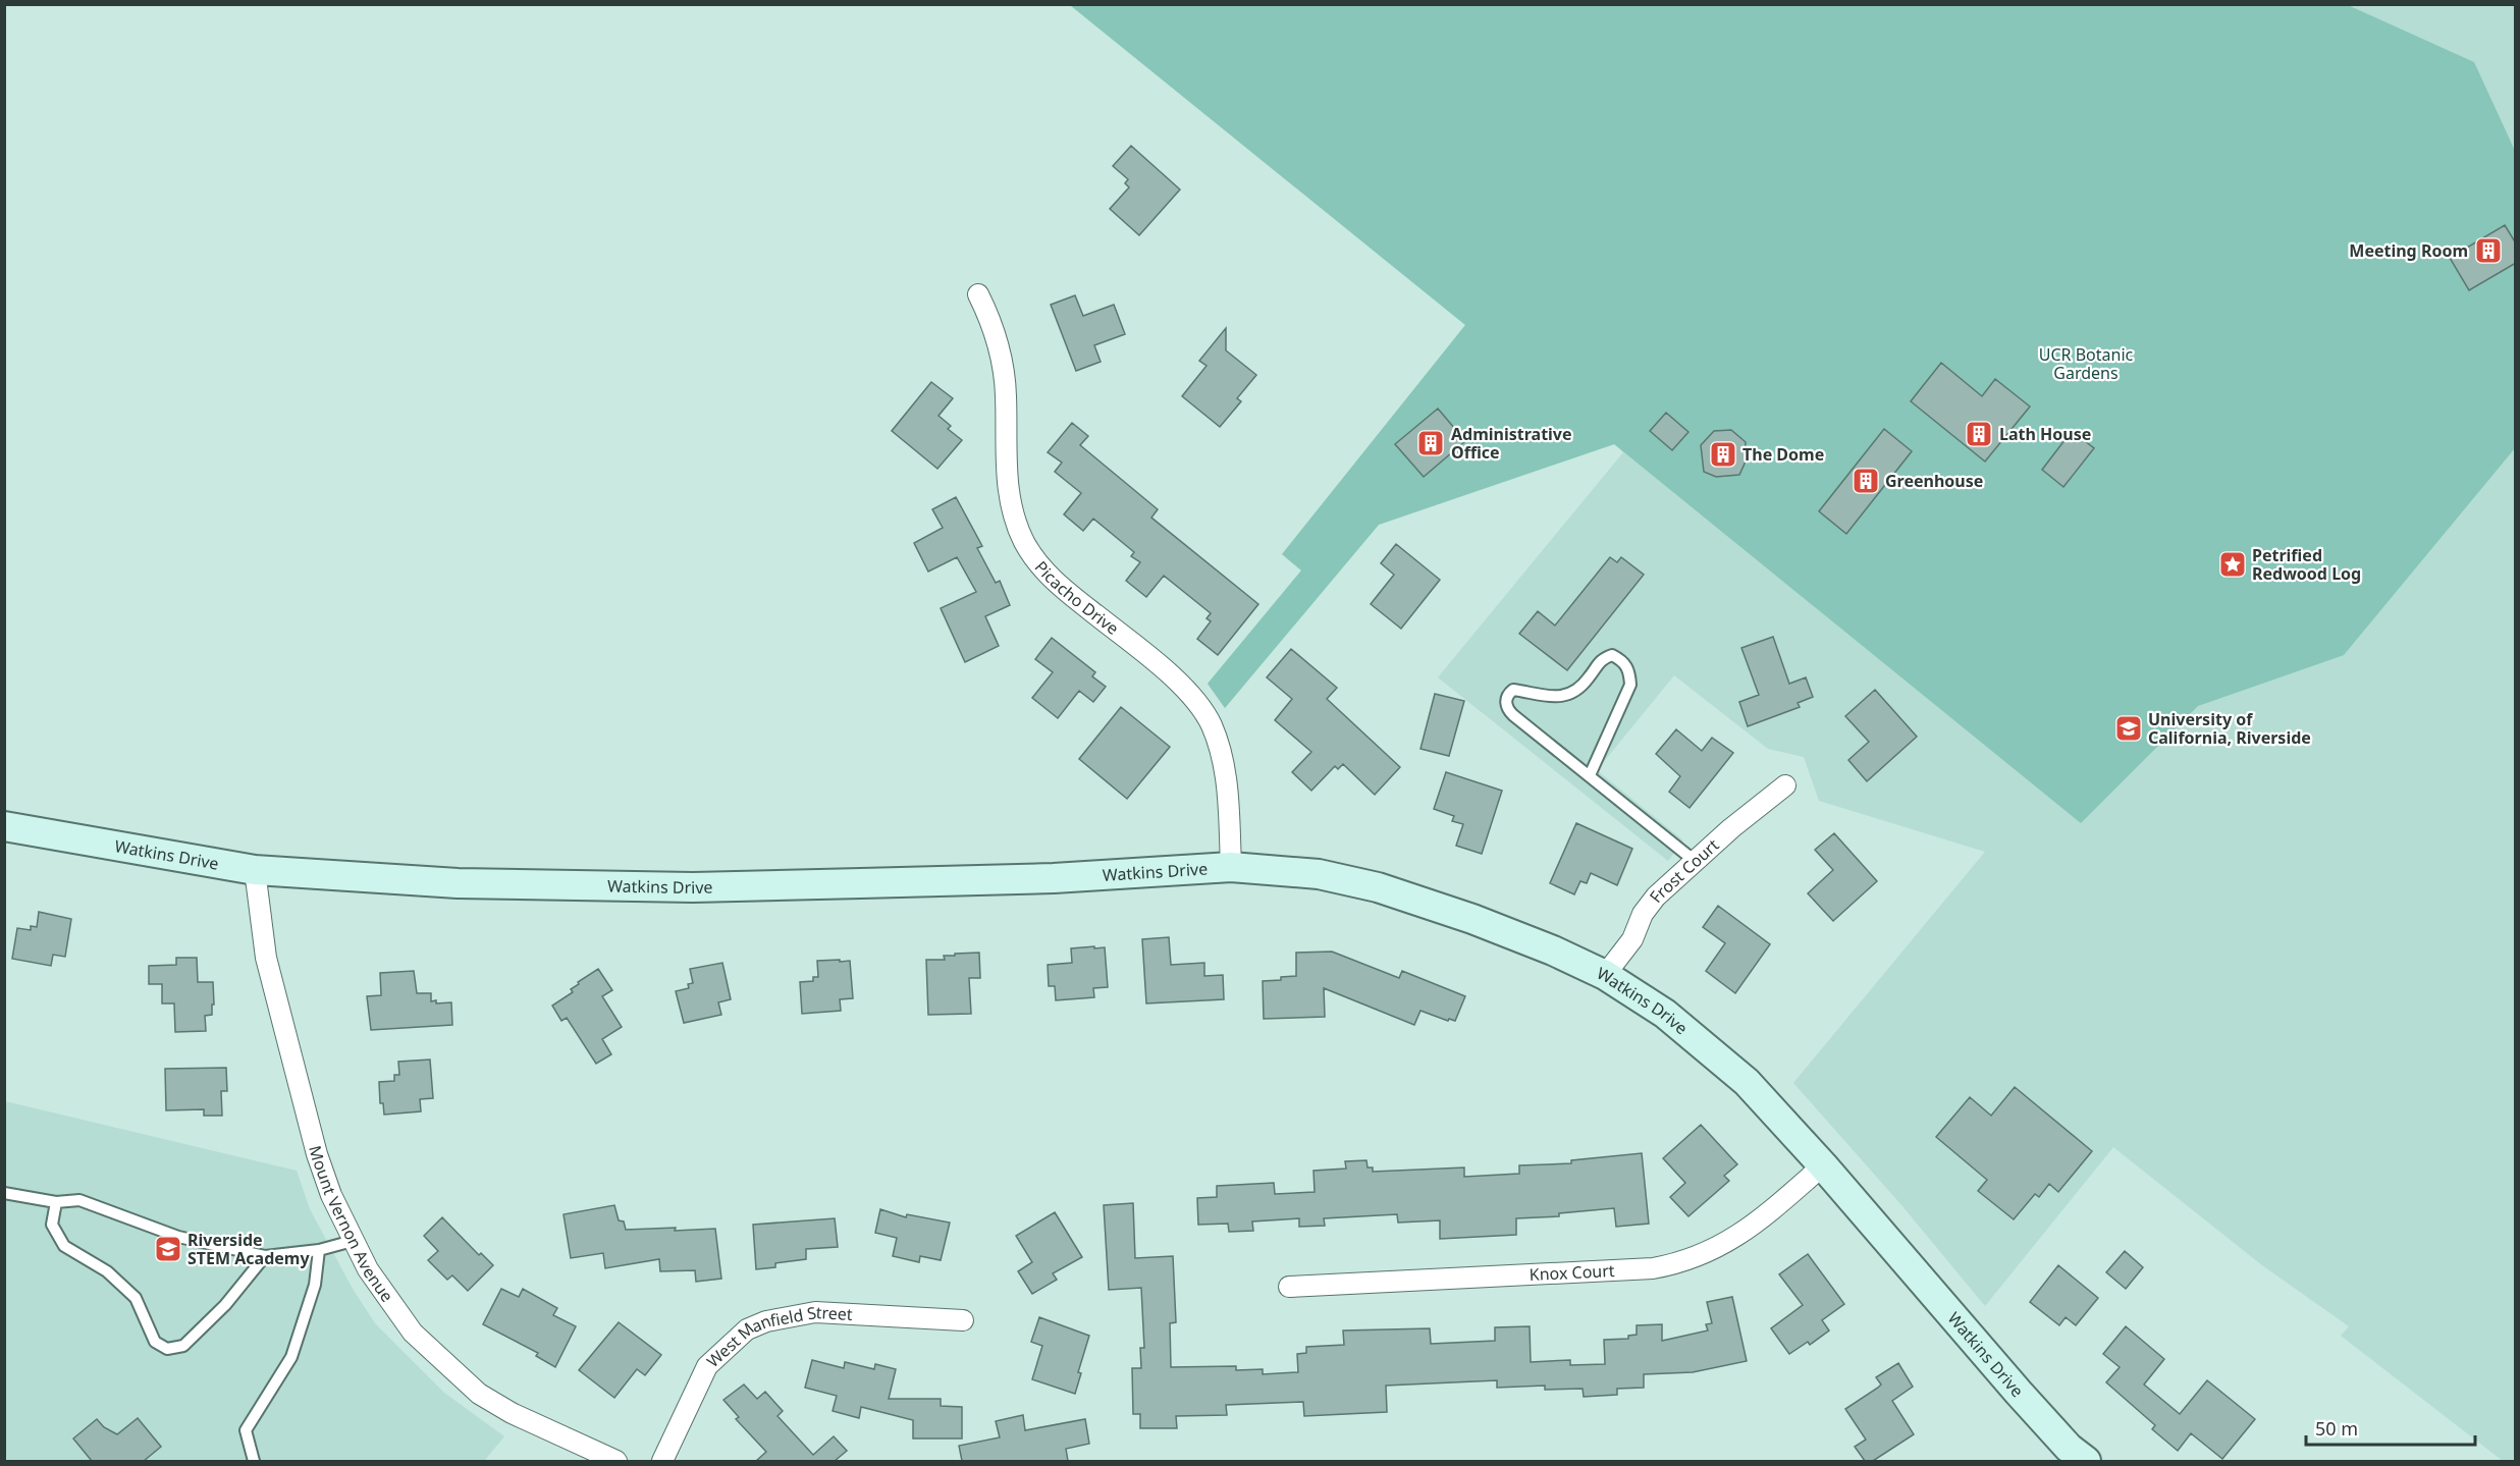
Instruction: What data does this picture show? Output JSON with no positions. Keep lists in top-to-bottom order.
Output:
{
  "streets": {
    "main road": ["Watkins Drive"],
    "street": [
      "Picacho Drive",
      "Frost Court",
      "Mount Vernon Avenue",
      "Knox Court",
      "West Manfield Street"
    ]
  },
  "crossings": [
    ["Picacho Drive", "Watkins Drive"],
    ["Watkins Drive", "Frost Court"],
    ["Watkins Drive", "Mount Vernon Avenue"],
    ["Watkins Drive", "Knox Court"]
  ],
  "parks": ["UCR Botanic Gardens"],
  "places": {
    "building": [
      "Meeting Room",
      "Lath House",
      "Administrative Office",
      "The Dome",
      "Greenhouse"
    ],
    "place": ["Petrified Redwood Log"],
    "school or university": ["University of California, Riverside", "Riverside STEM Academy"]
  },
  "scale_bar": "50 m"
}
